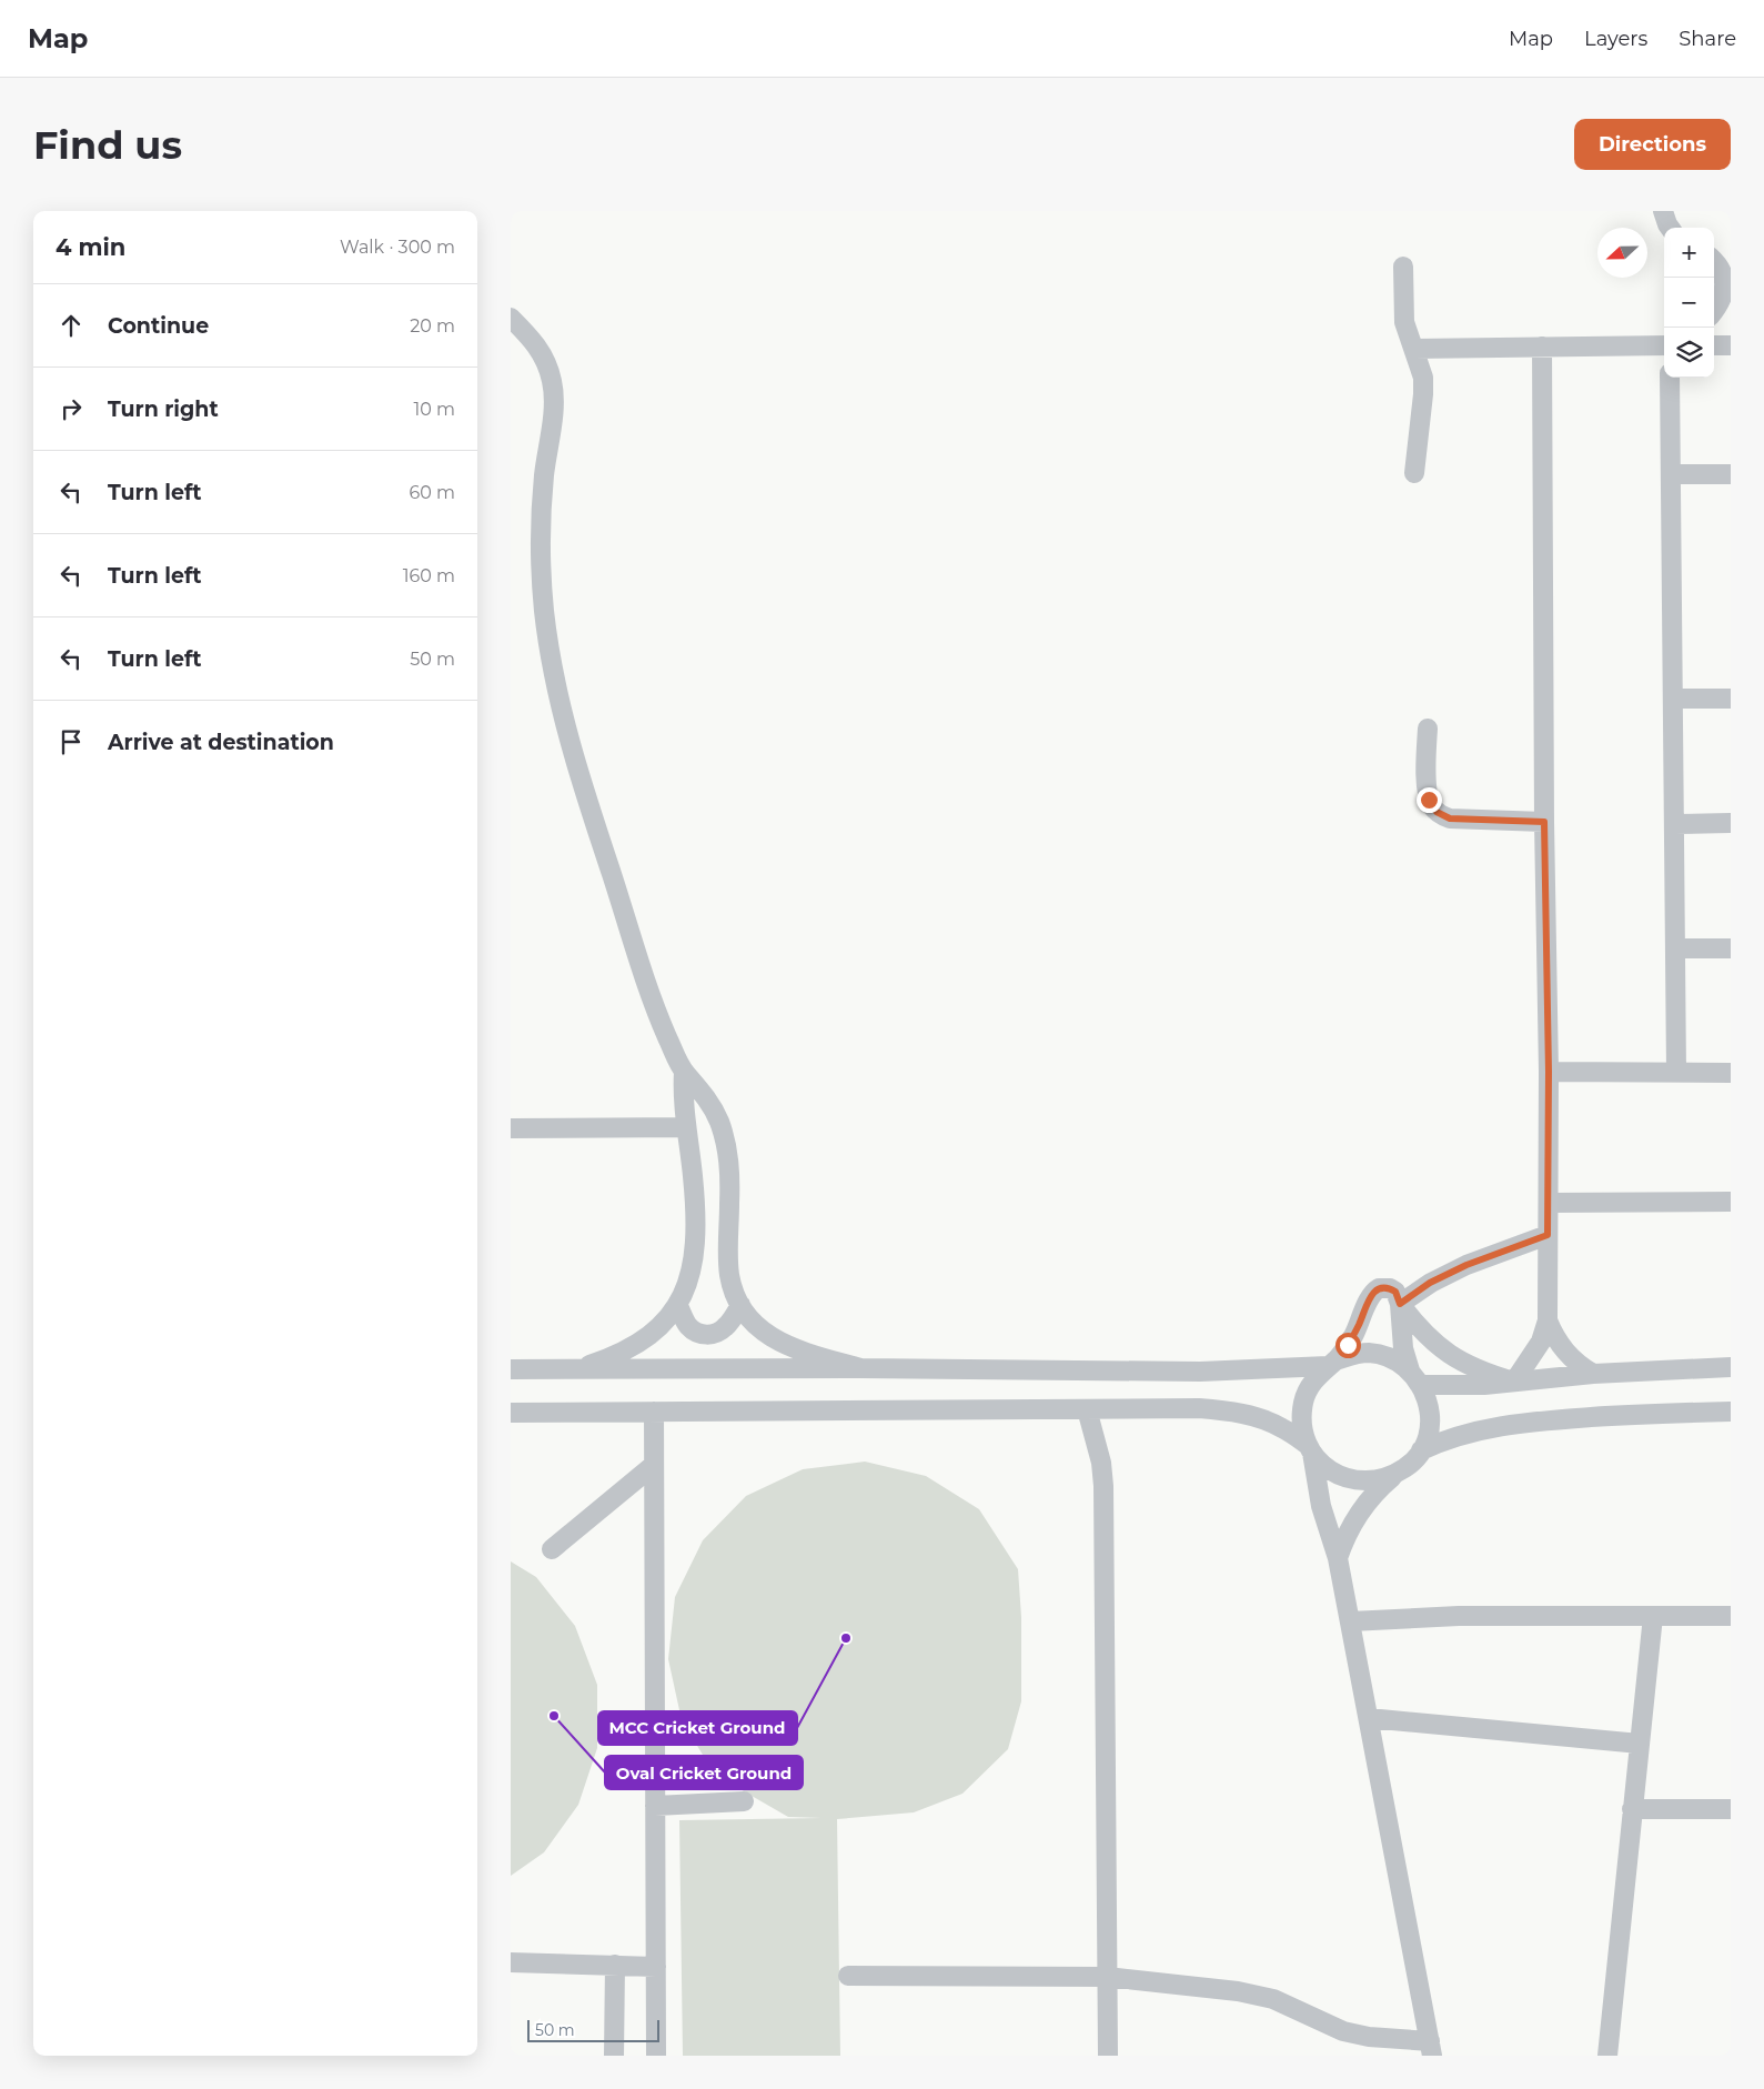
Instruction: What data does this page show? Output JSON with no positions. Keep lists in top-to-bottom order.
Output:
{
  "places": ["MCC Cricket Ground", "Oval Cricket Ground"],
  "scale_bar": "50 m",
  "north": "left",
  "page": {
    "header": "Map",
    "nav": ["Map", "Layers", "Share"],
    "buttons": "Directions",
    "title": "Find us",
    "heading": ["4 min", "Walk · 300 m"],
    "map_buttons": ["+", "−"],
    "list": [
      ["Continue", "20 m"],
      ["Turn right", "10 m"],
      ["Turn left", "60 m"],
      ["Turn left", "160 m"],
      ["Turn left", "50 m"],
      "Arrive at destination"
    ],
    "scale": "50 m"
  }
}
